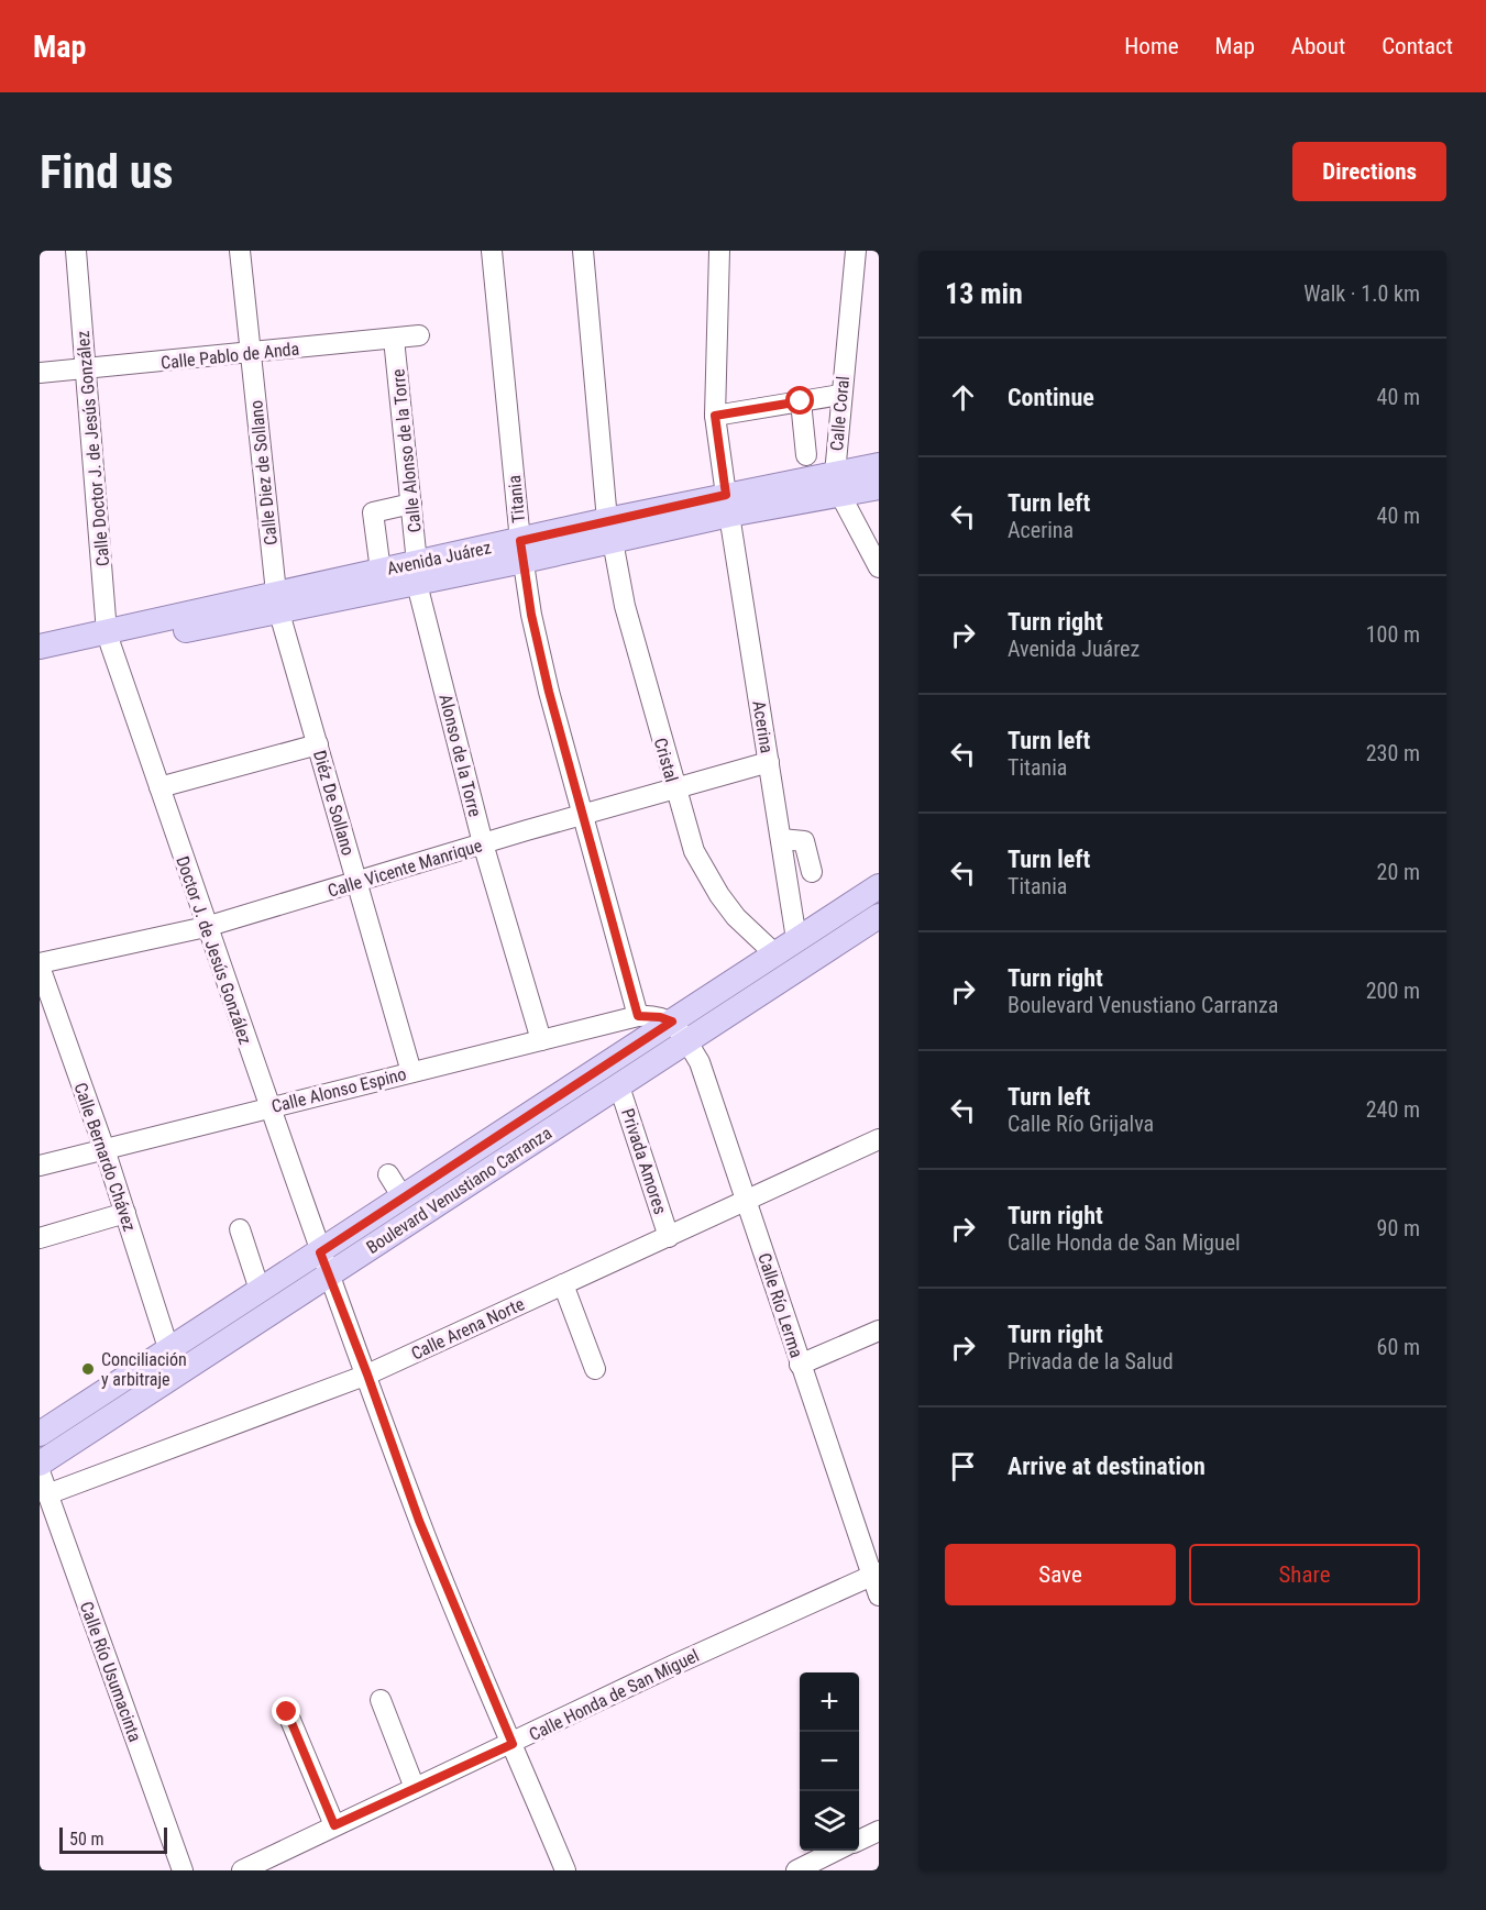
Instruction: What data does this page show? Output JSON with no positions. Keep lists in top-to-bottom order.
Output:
{
  "streets": {
    "main road": ["Avenida Juárez", "Boulevard Venustiano Carranza"],
    "street": [
      "Calle Pablo de Anda",
      "Calle Coral",
      "Calle Doctor J. de Jesús González",
      "Calle Alonso de la Torre",
      "Calle Diez de Sollano",
      "Titania",
      "Acerina",
      "Alonso de la Torre",
      "Cristal",
      "Diéz De Sollano",
      "Calle Vicente Manrique",
      "Doctor J. de Jesús González",
      "Calle Alonso Espino",
      "Calle Bernardo Chávez",
      "Privada Amores",
      "Calle Río Lerma",
      "Calle Arena Norte",
      "Calle Río Usumacinta",
      "Calle Honda de San Miguel"
    ]
  },
  "crossings": [
    ["Calle Pablo de Anda", "Calle Doctor J. de Jesús González"],
    ["Calle Pablo de Anda", "Calle Alonso de la Torre"],
    ["Calle Pablo de Anda", "Calle Diez de Sollano"],
    ["Calle Coral", "Avenida Juárez"],
    ["Calle Doctor J. de Jesús González", "Avenida Juárez"],
    ["Calle Doctor J. de Jesús González", "Doctor J. de Jesús González"],
    ["Calle Alonso de la Torre", "Avenida Juárez"],
    ["Calle Alonso de la Torre", "Alonso de la Torre"],
    ["Calle Diez de Sollano", "Avenida Juárez"],
    ["Calle Diez de Sollano", "Diéz De Sollano"],
    ["Titania", "Avenida Juárez"],
    ["Titania", "Calle Vicente Manrique"],
    ["Titania", "Calle Alonso Espino"],
    ["Avenida Juárez", "Acerina"],
    ["Avenida Juárez", "Alonso de la Torre"],
    ["Avenida Juárez", "Cristal"],
    ["Avenida Juárez", "Diéz De Sollano"],
    ["Avenida Juárez", "Doctor J. de Jesús González"],
    ["Acerina", "Calle Vicente Manrique"],
    ["Acerina", "Boulevard Venustiano Carranza"],
    ["Alonso de la Torre", "Calle Vicente Manrique"],
    ["Alonso de la Torre", "Calle Alonso Espino"],
    ["Cristal", "Calle Vicente Manrique"],
    ["Cristal", "Boulevard Venustiano Carranza"],
    ["Diéz De Sollano", "Calle Vicente Manrique"],
    ["Diéz De Sollano", "Calle Alonso Espino"],
    ["Calle Vicente Manrique", "Doctor J. de Jesús González"],
    ["Calle Vicente Manrique", "Calle Bernardo Chávez"],
    ["Doctor J. de Jesús González", "Calle Alonso Espino"],
    ["Doctor J. de Jesús González", "Boulevard Venustiano Carranza"],
    ["Doctor J. de Jesús González", "Calle Arena Norte"],
    ["Doctor J. de Jesús González", "Calle Honda de San Miguel"],
    ["Calle Alonso Espino", "Calle Bernardo Chávez"],
    ["Calle Bernardo Chávez", "Boulevard Venustiano Carranza"],
    ["Privada Amores", "Boulevard Venustiano Carranza"],
    ["Privada Amores", "Calle Arena Norte"],
    ["Boulevard Venustiano Carranza", "Calle Río Lerma"],
    ["Calle Río Lerma", "Calle Arena Norte"],
    ["Calle Río Lerma", "Calle Honda de San Miguel"],
    ["Calle Arena Norte", "Calle Río Usumacinta"]
  ],
  "places": ["Conciliación y arbitraje"],
  "scale_bar": "50 m",
  "page": {
    "header": "Map",
    "nav": [
      "Home",
      "Map",
      "About",
      "Contact"
    ],
    "buttons": [
      "Directions",
      ["Save", "Share"]
    ],
    "title": "Find us",
    "heading": ["13 min", "Walk · 1.0 km"],
    "list": [
      ["Continue", "40 m"],
      ["Turn left", "Acerina", "40 m"],
      ["Turn right", "Avenida Juárez", "100 m"],
      ["Turn left", "Titania", "230 m"],
      ["Turn left", "Titania", "20 m"],
      ["Turn right", "Boulevard Venustiano Carranza", "200 m"],
      ["Turn left", "Calle Río Grijalva", "240 m"],
      ["Turn right", "Calle Honda de San Miguel", "90 m"],
      ["Turn right", "Privada de la Salud", "60 m"],
      "Arrive at destination"
    ],
    "map_buttons": ["+", "−"],
    "scale": "50 m"
  }
}
